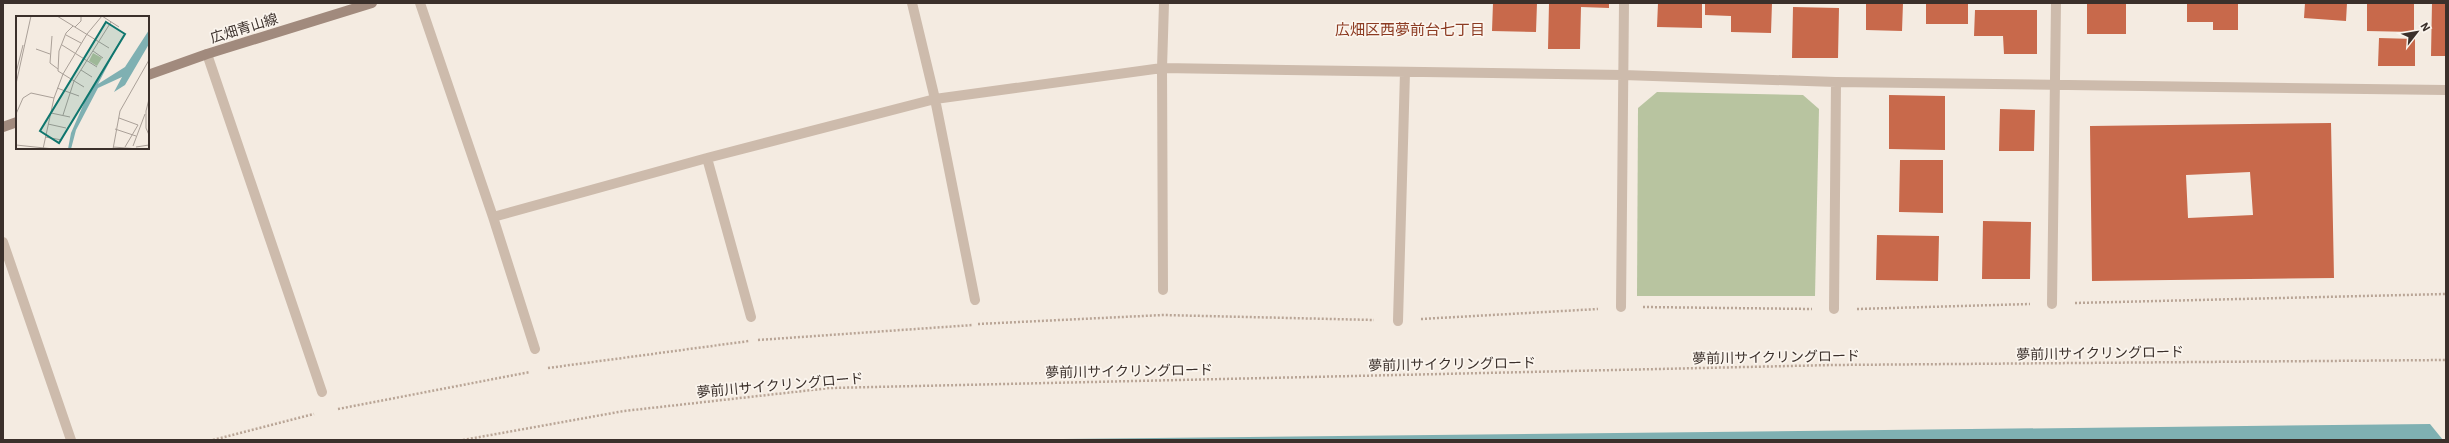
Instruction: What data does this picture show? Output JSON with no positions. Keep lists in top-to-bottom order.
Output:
{
  "streets": {
    "main road": ["広畑青山線"],
    "path": ["夢前川サイクリングロード"]
  },
  "districts": ["広畑区西夢前台七丁目"],
  "north": "top right"
}
